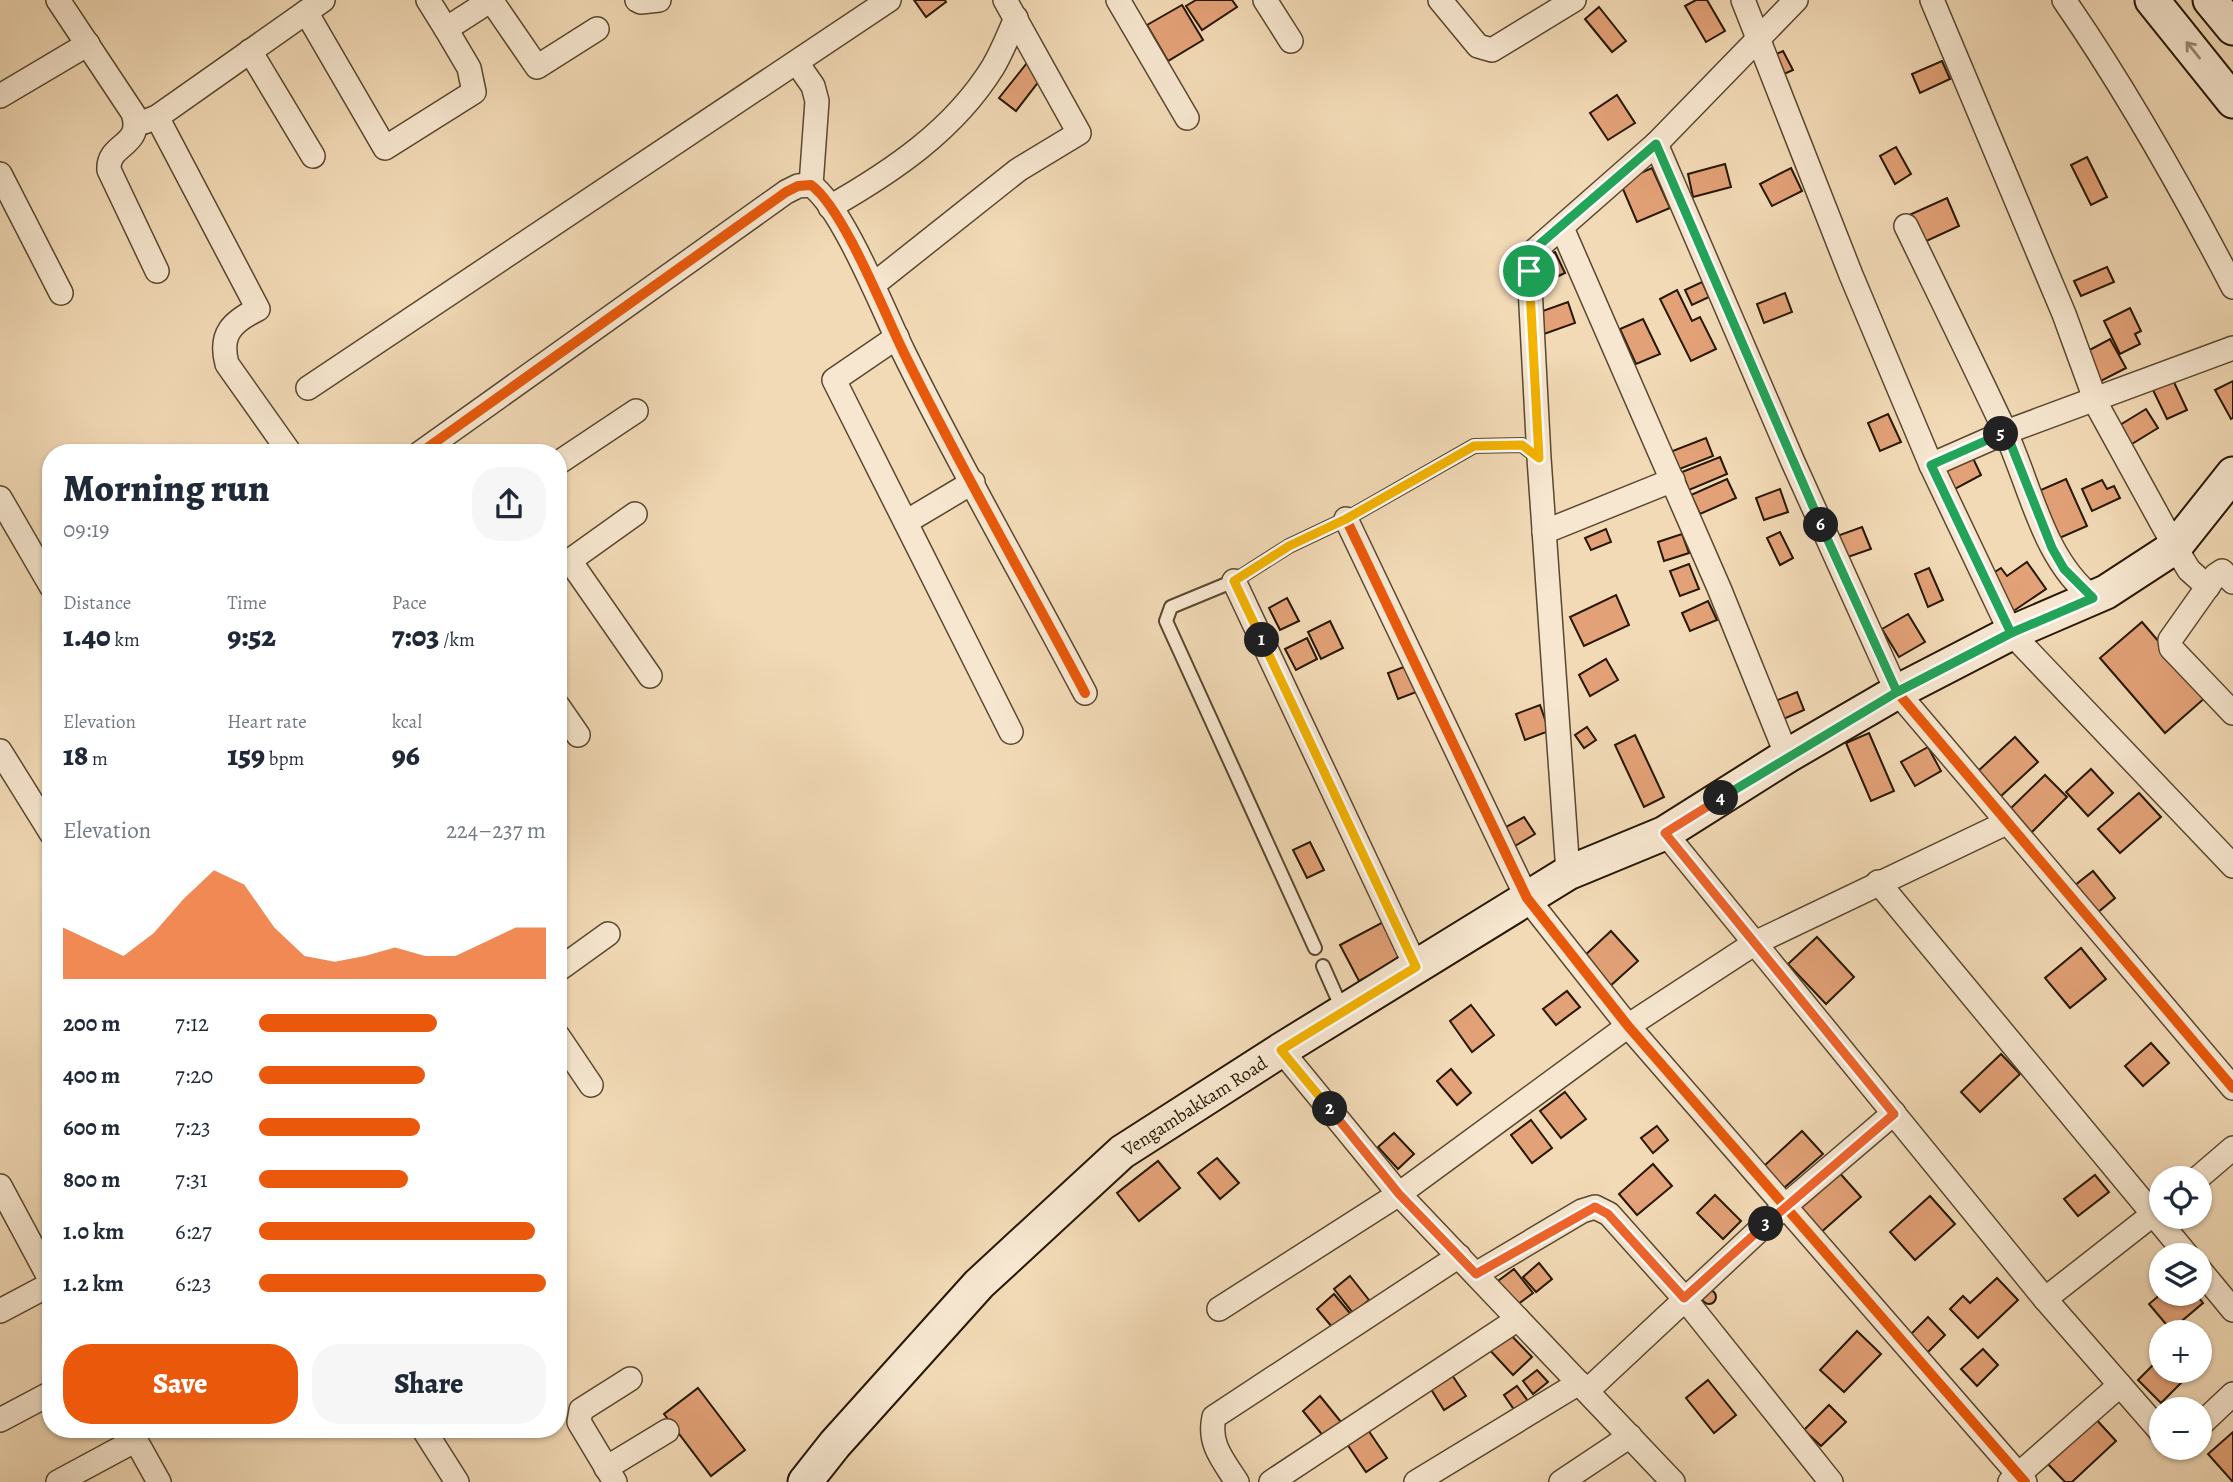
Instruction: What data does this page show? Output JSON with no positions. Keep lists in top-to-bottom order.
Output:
{
  "streets": {
    "main road": ["Vengambakkam Road"]
  },
  "page": {
    "pins": [
      "5",
      "6",
      "1",
      "4",
      "2",
      "3"
    ],
    "heading": ["Morning run", "09:19"],
    "stats": [
      ["Distance", "1.40 km"],
      ["Time", "9:52"],
      ["Pace", "7:03 /km"],
      ["Elevation", "18 m"],
      ["Heart rate", "159 bpm"],
      ["kcal", "96"]
    ],
    "chart": ["Elevation", "224–237 m"],
    "list": [
      {
        "name": "200 m",
        "note": "7:12"
      },
      {
        "name": "400 m",
        "note": "7:20"
      },
      {
        "name": "600 m",
        "note": "7:23"
      },
      {
        "name": "800 m",
        "note": "7:31"
      },
      {
        "name": "1.0 km",
        "note": "6:27"
      },
      {
        "name": "1.2 km",
        "note": "6:23"
      }
    ],
    "map_buttons": ["+", "−"],
    "buttons": ["Save", "Share"]
  }
}
